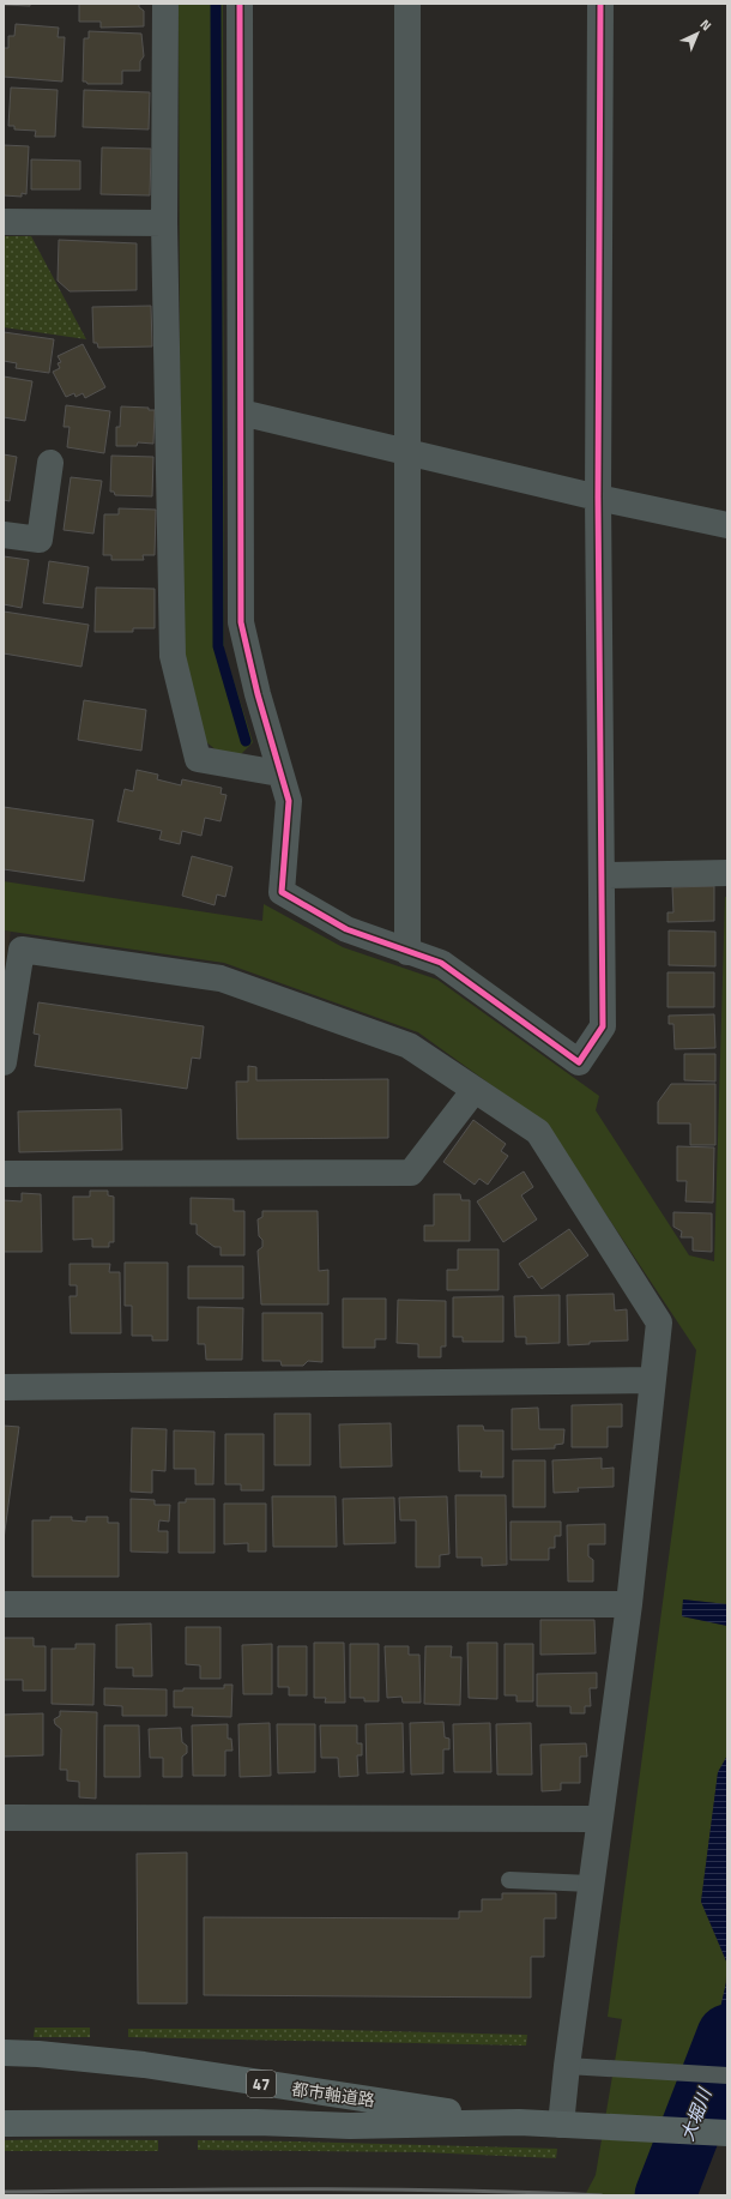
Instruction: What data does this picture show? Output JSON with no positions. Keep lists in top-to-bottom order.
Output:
{
  "streets": {
    "main road": ["47", "都市軸道路"]
  },
  "water": ["大堀川"],
  "north": "top right"
}
